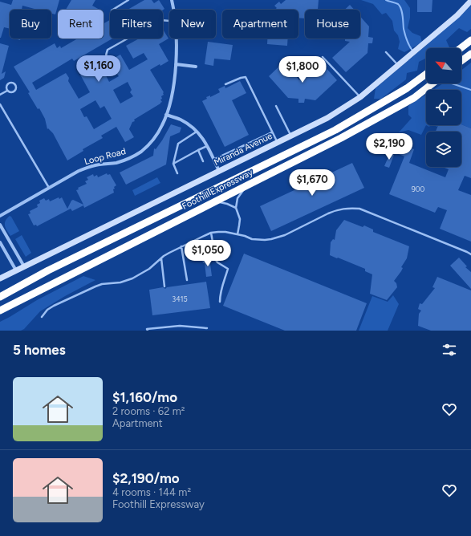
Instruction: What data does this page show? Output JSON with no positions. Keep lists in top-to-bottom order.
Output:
{
  "streets": {
    "highway": ["Foothill Expressway"],
    "street": ["Miranda Avenue", "Loop Road"]
  },
  "house_numbers": ["900", "3415"],
  "north": "top left",
  "page": {
    "chip": [
      "Buy",
      "Rent",
      "Filters",
      "New",
      "Apartment",
      "House"
    ],
    "price": [
      "$1,160",
      "$1,800",
      "$2,190",
      "$1,670",
      "$1,050"
    ],
    "heading": "5 homes",
    "list": [
      {
        "name": "$1,160/mo",
        "note": "2 rooms · 62 m² · Apartment"
      },
      {
        "name": "$2,190/mo",
        "note": "4 rooms · 144 m² · Foothill Expressway"
      }
    ]
  }
}
